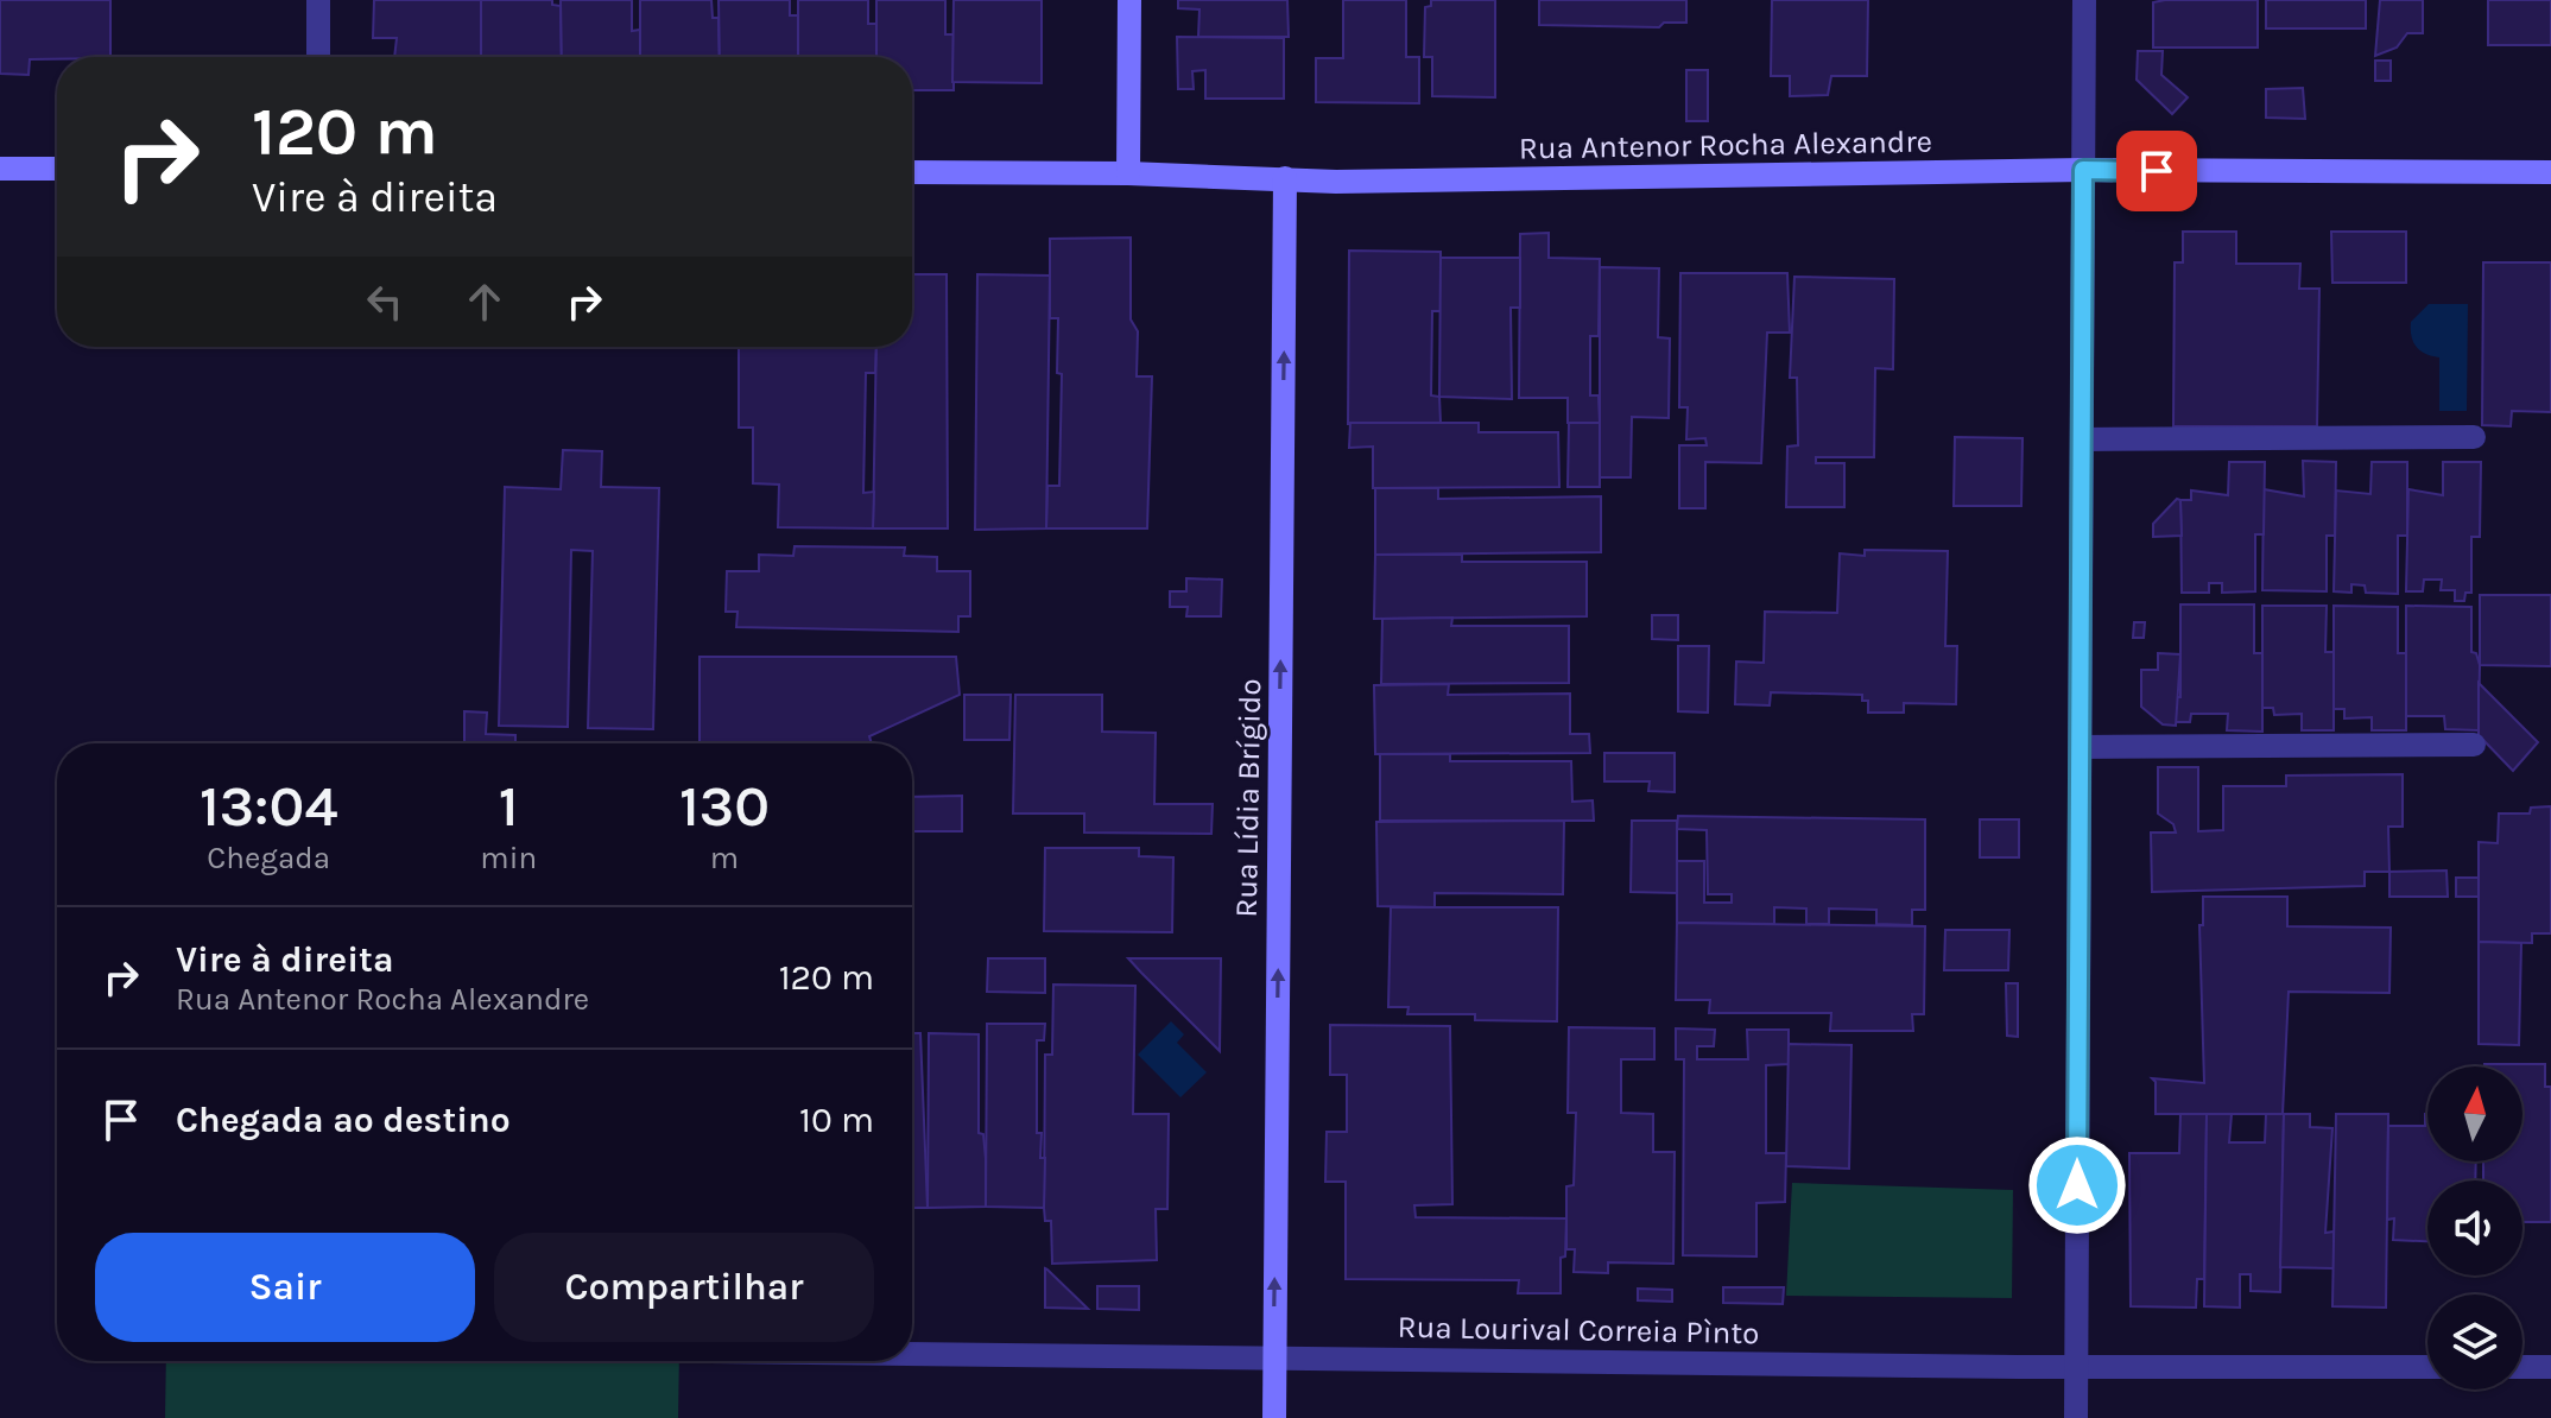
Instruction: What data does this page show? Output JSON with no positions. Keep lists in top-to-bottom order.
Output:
{
  "streets": {
    "street": ["Rua Antenor Rocha Alexandre", "Rua Lídia Brígido", "Rua Lourival Correia Pìnto"]
  },
  "crossings": [
    ["Rua Antenor Rocha Alexandre", "Rua Lídia Brígido"],
    ["Rua Lídia Brígido", "Rua Lourival Correia Pìnto"]
  ],
  "one_way": ["Rua Lídia Brígido"],
  "north": "top",
  "page": {
    "turn": ["120 m", "Vire à direita"],
    "eta": [
      "13:04",
      "Chegada",
      "1",
      "min",
      "130",
      "m"
    ],
    "list": [
      {
        "name": "Vire à direita",
        "note": "Rua Antenor Rocha Alexandre",
        "value": "120 m"
      },
      {
        "name": "Chegada ao destino",
        "value": "10 m"
      }
    ],
    "buttons": ["Sair", "Compartilhar"]
  }
}
